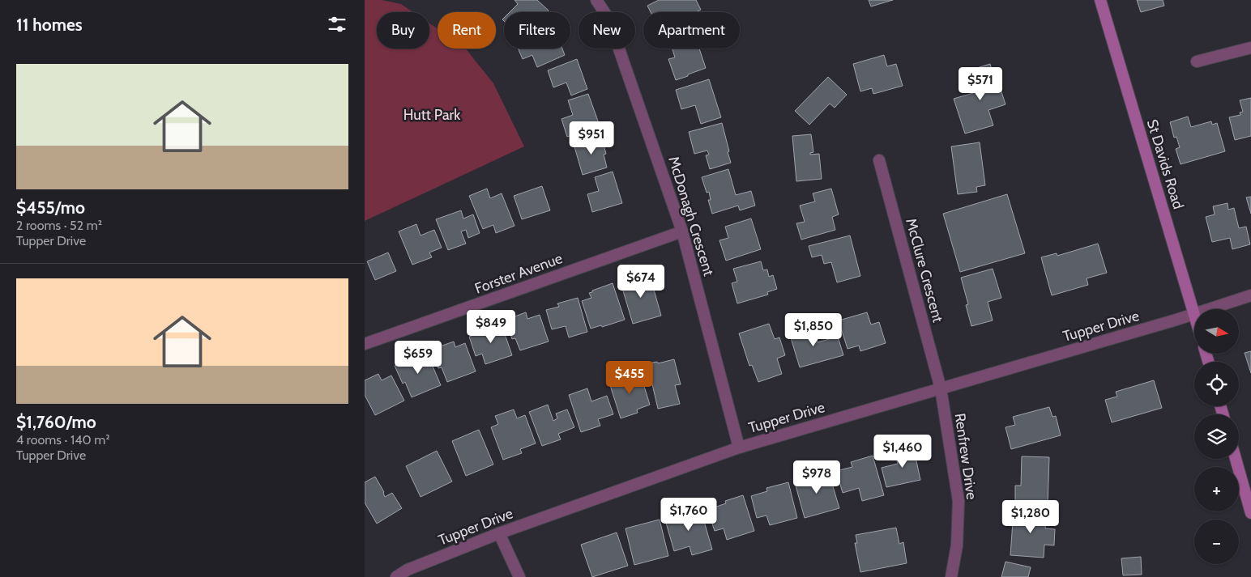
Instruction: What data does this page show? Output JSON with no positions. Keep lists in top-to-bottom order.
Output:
{
  "streets": {
    "main road": ["St Davids Road"],
    "street": [
      "McDonagh Crescent",
      "McClure Crescent",
      "Forster Avenue",
      "Tupper Drive",
      "Renfrew Drive"
    ]
  },
  "crossings": [
    ["St Davids Road", "Tupper Drive"],
    ["McDonagh Crescent", "Forster Avenue"],
    ["McDonagh Crescent", "Tupper Drive"],
    ["McClure Crescent", "Tupper Drive"],
    ["McClure Crescent", "Renfrew Drive"],
    ["Tupper Drive", "Renfrew Drive"]
  ],
  "parks": ["Hutt Park"],
  "north": "right",
  "page": {
    "heading": "11 homes",
    "chip": [
      "Buy",
      "Rent",
      "Filters",
      "New",
      "Apartment"
    ],
    "list": [
      {
        "name": "$455/mo",
        "note": "2 rooms · 52 m² · Tupper Drive"
      },
      {
        "name": "$1,760/mo",
        "note": "4 rooms · 140 m² · Tupper Drive"
      }
    ],
    "price": [
      "$571",
      "$951",
      "$674",
      "$849",
      "$1,850",
      "$659",
      "$455",
      "$1,460",
      "$978",
      "$1,760",
      "$1,280"
    ],
    "map_buttons": ["+", "−"]
  }
}
